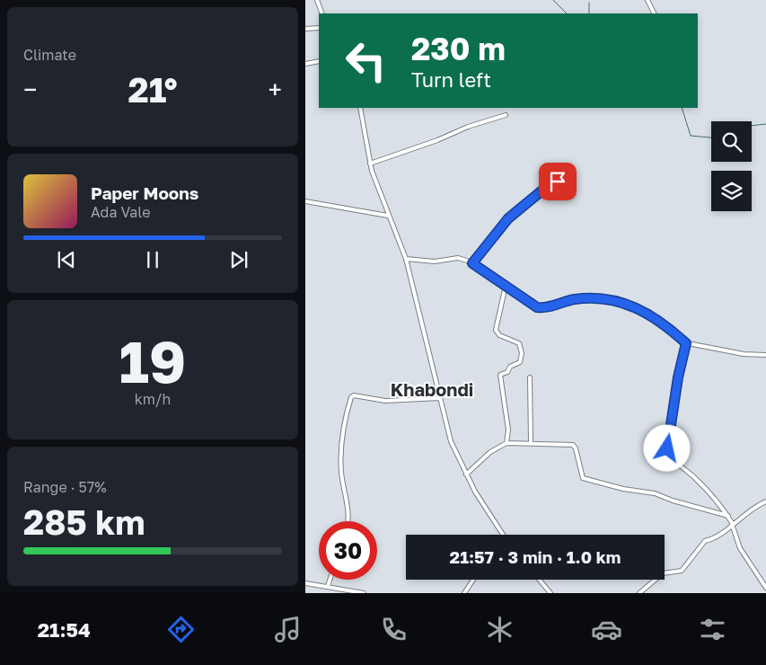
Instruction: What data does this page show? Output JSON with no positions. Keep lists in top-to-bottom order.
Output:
{
  "districts": ["Khabondi"],
  "page": {
    "tile": [
      "Climate",
      ["19", "km/h"],
      ["Range · 57%", "285 km"]
    ],
    "turn": ["230 m", "Turn left"],
    "heat": ["−", "21°", "+"],
    "song": ["Paper Moons", "Ada Vale"],
    "limit": "30",
    "trip": "21:57 · 3 min · 1.0 km",
    "tabs": "21:54"
  }
}
